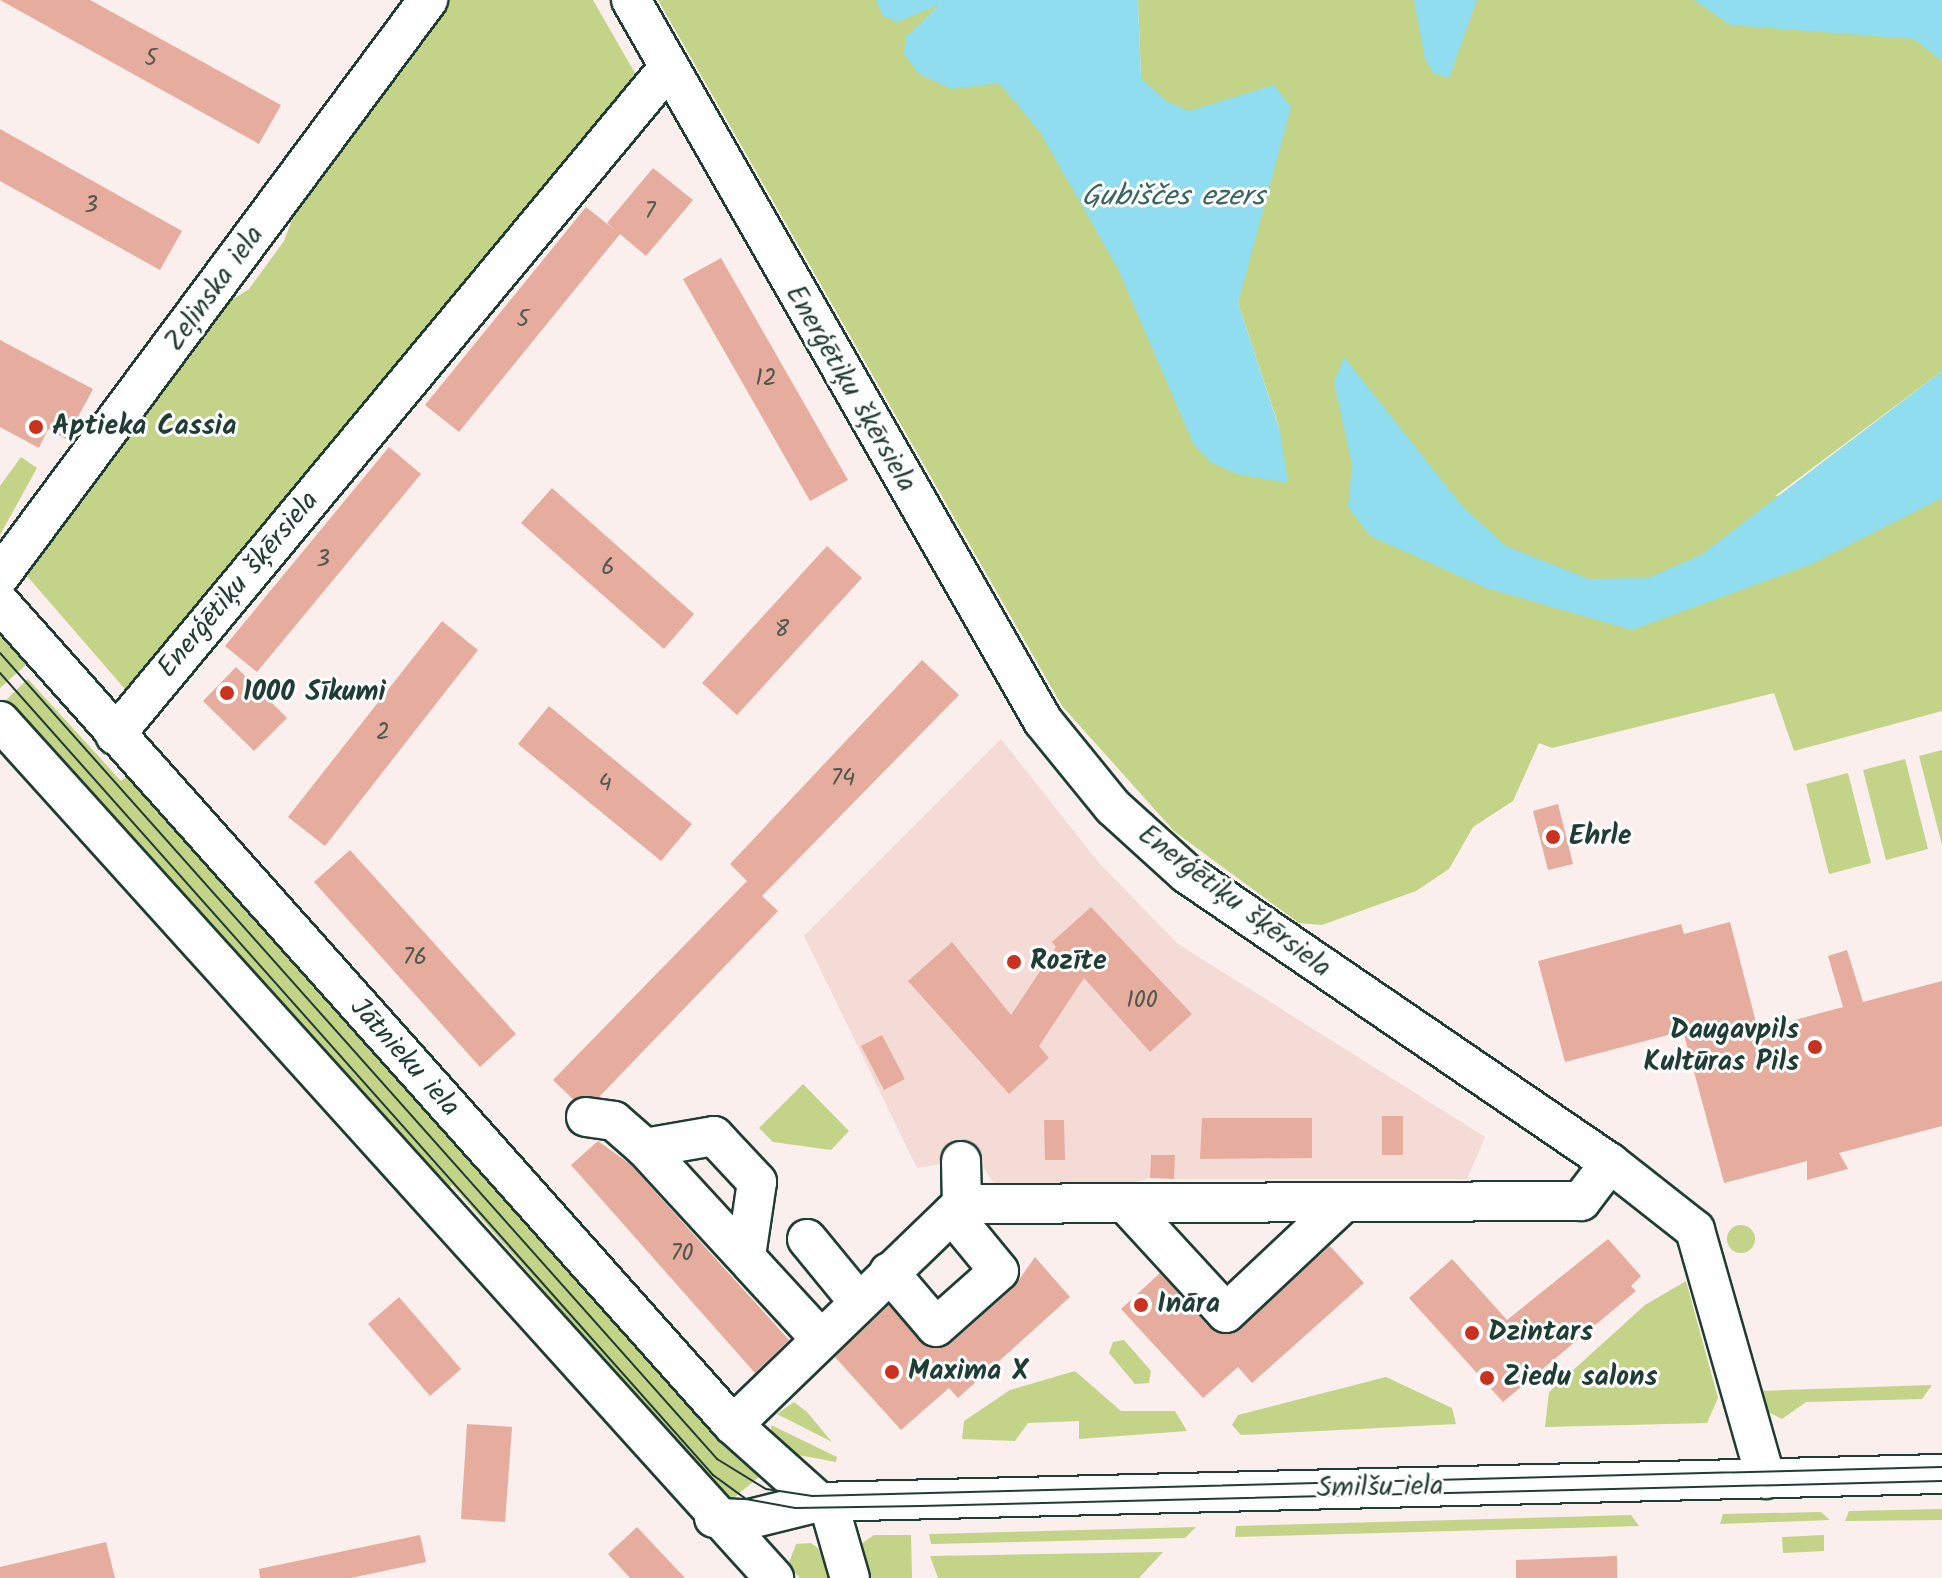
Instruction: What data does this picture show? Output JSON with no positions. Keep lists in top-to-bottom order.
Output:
{
  "streets": {
    "street": [
      "Zeļinska iela",
      "Enerģētiķu šķērsiela",
      "Jātnieku iela",
      "Smilšu iela"
    ]
  },
  "crossings": [
    ["Enerģētiķu šķērsiela", "Jātnieku iela"],
    ["Enerģētiķu šķērsiela", "Smilšu iela"],
    ["Jātnieku iela", "Smilšu iela"]
  ],
  "water": ["Gubiščes ezers"],
  "places": [
    "Aptieka Cassia",
    "1000 Sīkumi",
    "Ehrle",
    "Rozīte",
    "Daugavpils Kultūras Pils",
    "Ināra",
    "Dzintars",
    "Maxima X",
    "Ziedu salons"
  ],
  "house_numbers": [
    "5",
    "3",
    "7",
    "5",
    "12",
    "3",
    "6",
    "8",
    "2",
    "74",
    "4",
    "76",
    "100",
    "70"
  ]
}
